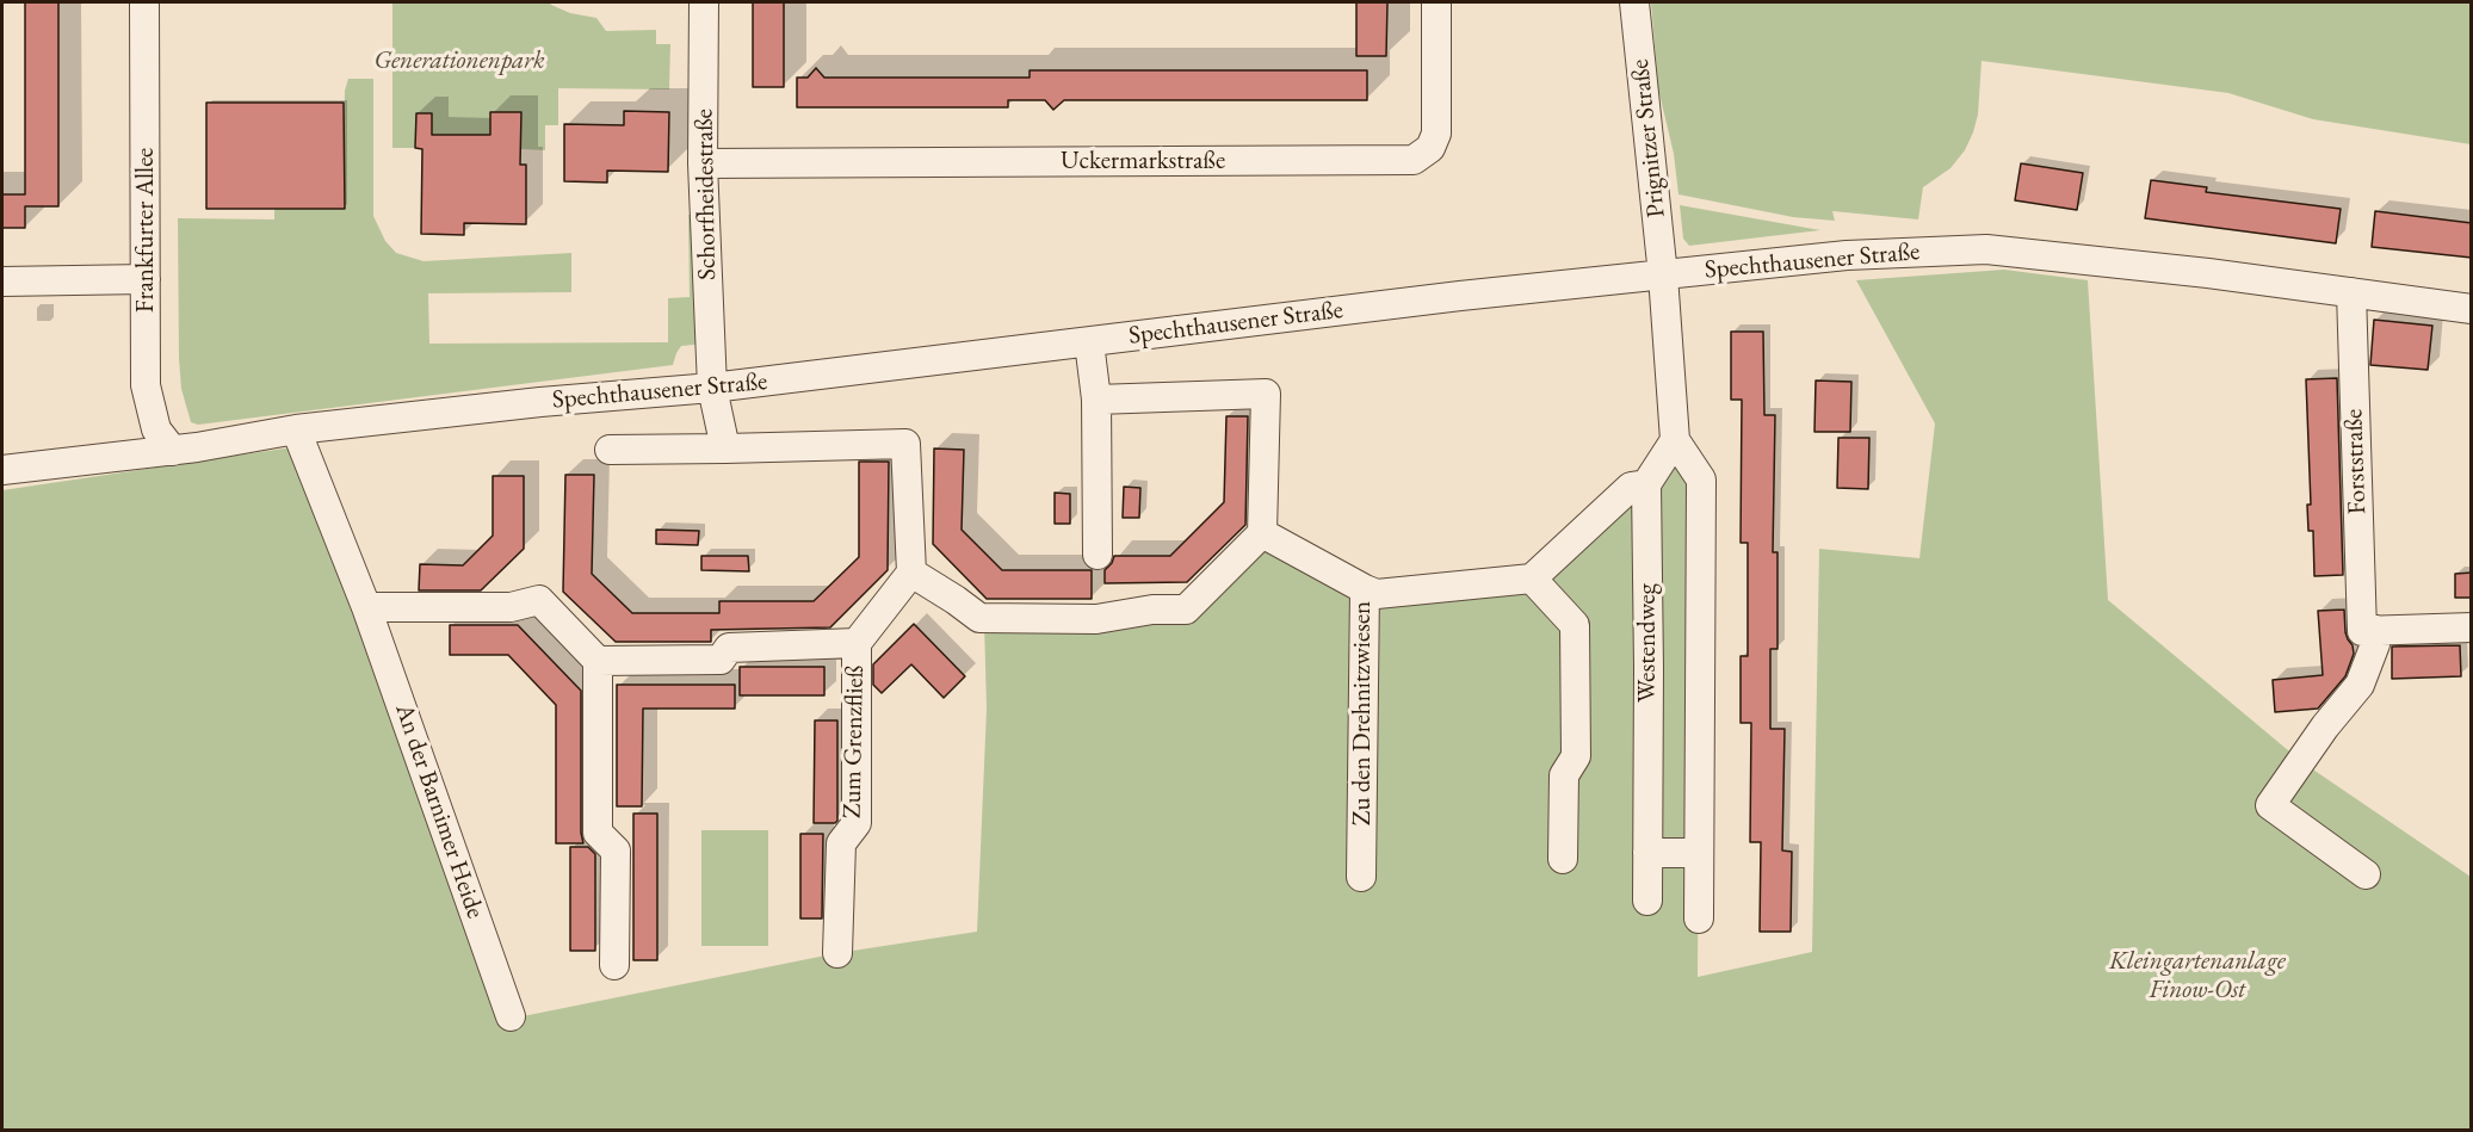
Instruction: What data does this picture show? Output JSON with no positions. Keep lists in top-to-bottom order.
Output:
{
  "streets": {
    "street": [
      "Prignitzer Straße",
      "Uckermarkstraße",
      "Schorfheidestraße",
      "Frankfurter Allee",
      "Spechthausener Straße",
      "Forststraße",
      "Westendweg",
      "Zu den Drehnitzwiesen",
      "Zum Grenzfließ",
      "An der Barnimer Heide"
    ]
  },
  "crossings": [
    ["Prignitzer Straße", "Spechthausener Straße"],
    ["Uckermarkstraße", "Schorfheidestraße"],
    ["Schorfheidestraße", "Spechthausener Straße"],
    ["Frankfurter Allee", "Spechthausener Straße"],
    ["Spechthausener Straße", "Forststraße"],
    ["Spechthausener Straße", "An der Barnimer Heide"]
  ],
  "parks": ["Generationenpark", "Kleingartenanlage Finow-Ost"]
}
